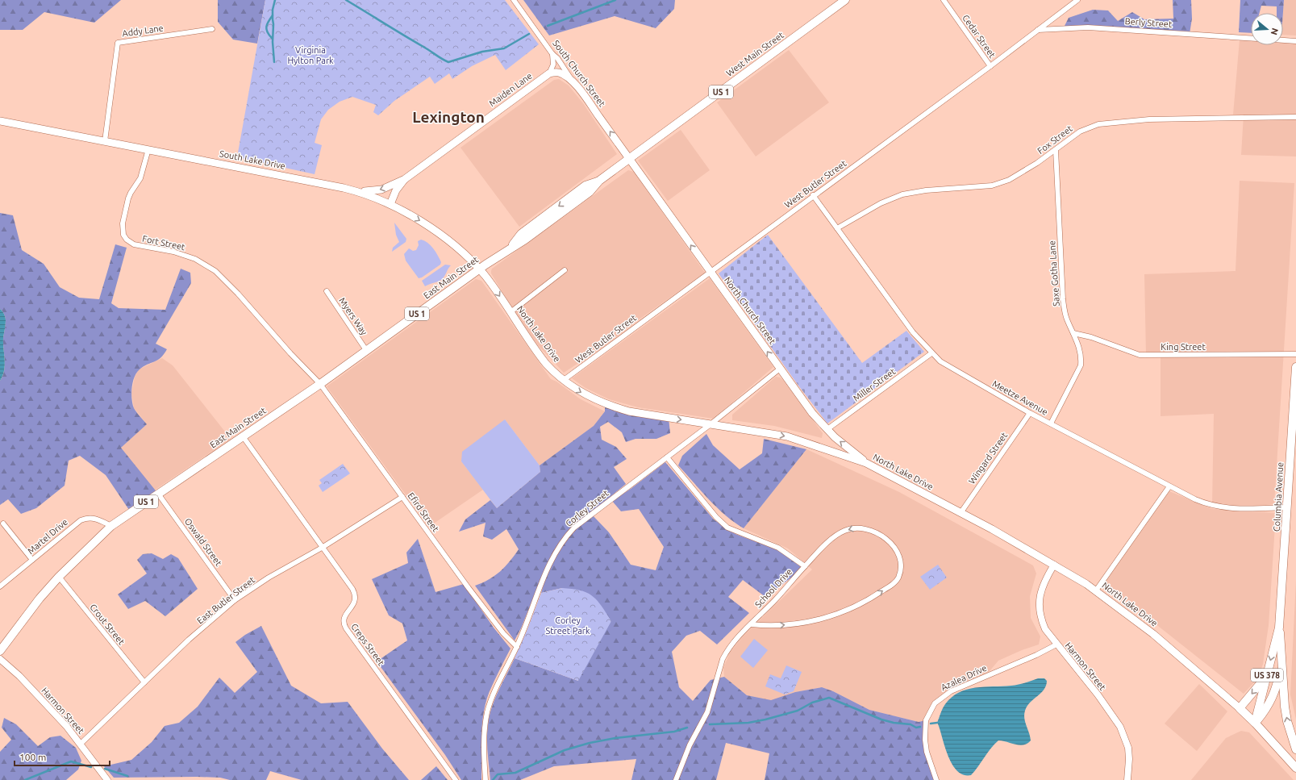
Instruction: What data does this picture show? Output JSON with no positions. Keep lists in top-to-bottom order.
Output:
{
  "streets": {
    "main road": [
      "West Main Street",
      "South Church Street",
      "Maiden Lane",
      "US 1",
      "South Lake Drive",
      "East Main Street",
      "North Church Street",
      "North Lake Drive",
      "Columbia Avenue",
      "US 378"
    ],
    "street": [
      "Berly Street",
      "Addy Lane",
      "Cedar Street",
      "Fox Street",
      "West Butler Street",
      "Fort Street",
      "Saxe Gotha Lane",
      "Myers Way",
      "King Street",
      "Miller Street",
      "Meetze Avenue",
      "Wingard Street",
      "Corley Street",
      "Efird Street",
      "Martel Drive",
      "Oswald Street",
      "School Drive",
      "East Butler Street",
      "Crout Street",
      "Creps Street",
      "Harmon Street",
      "Azalea Drive"
    ]
  },
  "crossings": [
    ["Berly Street", "West Butler Street"],
    ["Addy Lane", "South Lake Drive"],
    ["Cedar Street", "West Butler Street"],
    ["West Main Street", "South Church Street"],
    ["West Main Street", "East Main Street"],
    ["West Main Street", "North Church Street"],
    ["South Church Street", "East Main Street"],
    ["South Church Street", "North Church Street"],
    ["Maiden Lane", "South Lake Drive"],
    ["Fox Street", "Saxe Gotha Lane"],
    ["Fox Street", "Meetze Avenue"],
    ["South Lake Drive", "Fort Street"],
    ["South Lake Drive", "East Main Street"],
    ["South Lake Drive", "North Lake Drive"],
    ["West Butler Street", "North Church Street"],
    ["West Butler Street", "North Lake Drive"],
    ["West Butler Street", "Meetze Avenue"],
    ["Fort Street", "East Main Street"],
    ["Fort Street", "Efird Street"],
    ["Saxe Gotha Lane", "King Street"],
    ["Saxe Gotha Lane", "Meetze Avenue"],
    ["East Main Street", "North Church Street"],
    ["East Main Street", "Myers Way"],
    ["East Main Street", "North Lake Drive"],
    ["East Main Street", "Efird Street"],
    ["East Main Street", "Martel Drive"],
    ["East Main Street", "Oswald Street"],
    ["East Main Street", "Crout Street"],
    ["East Main Street", "Creps Street"],
    ["North Church Street", "North Lake Drive"],
    ["North Church Street", "Miller Street"],
    ["North Church Street", "Corley Street"],
    ["North Lake Drive", "Wingard Street"],
    ["North Lake Drive", "Columbia Avenue"],
    ["North Lake Drive", "Corley Street"],
    ["North Lake Drive", "Harmon Street"],
    ["Miller Street", "Meetze Avenue"],
    ["Meetze Avenue", "Wingard Street"],
    ["Meetze Avenue", "Columbia Avenue"],
    ["Corley Street", "Efird Street"],
    ["Corley Street", "School Drive"],
    ["Efird Street", "East Butler Street"],
    ["Oswald Street", "East Butler Street"],
    ["East Butler Street", "Crout Street"],
    ["East Butler Street", "Creps Street"],
    ["East Butler Street", "Harmon Street"],
    ["Harmon Street", "Azalea Drive"]
  ],
  "one_way": ["South Church Street", "North Church Street", "North Lake Drive"],
  "districts": ["Lexington"],
  "parks": ["Virginia Hylton Park", "Corley Street Park"],
  "scale_bar": "100 m",
  "north": "right"
}
